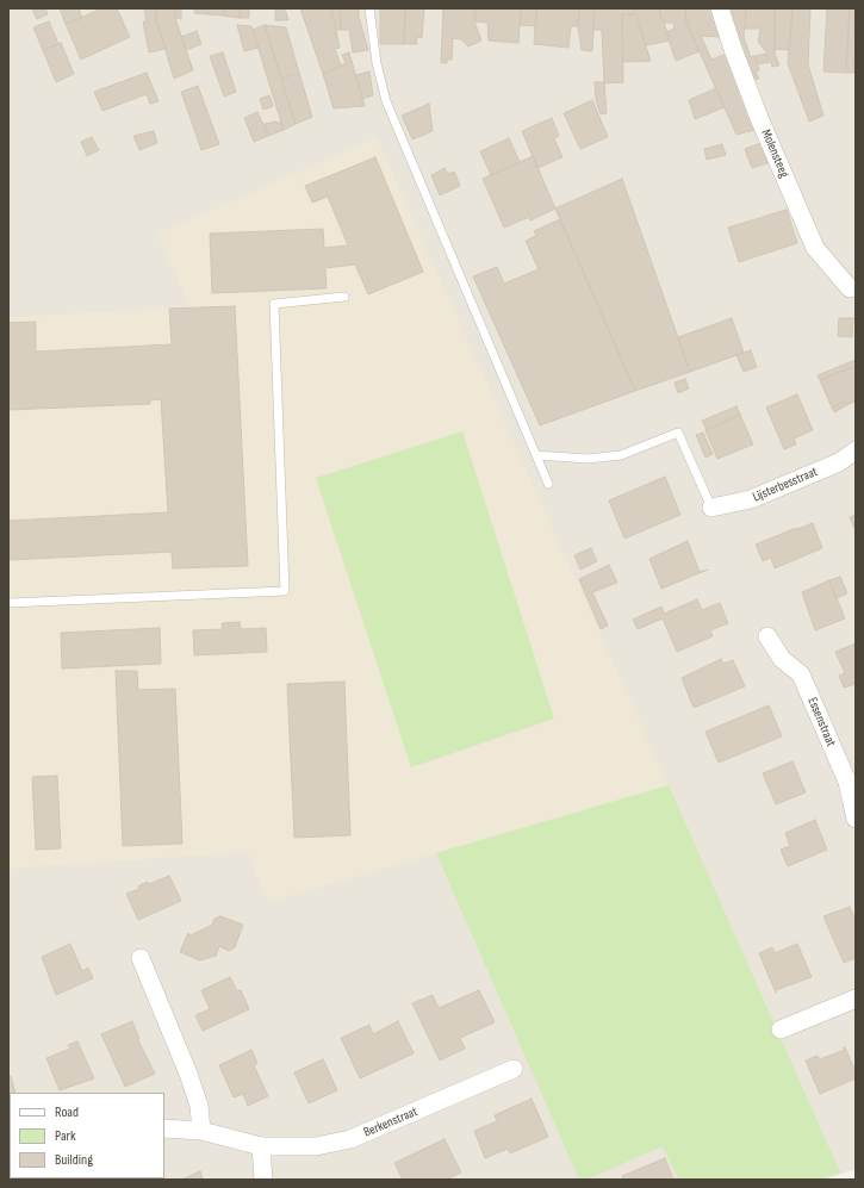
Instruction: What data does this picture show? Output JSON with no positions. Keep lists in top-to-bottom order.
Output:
{
  "streets": {
    "street": [
      "Molensteeg",
      "Lijsterbesstraat",
      "Essenstraat",
      "Berkenstraat"
    ]
  },
  "legend": ["Road", "Park", "Building"]
}
